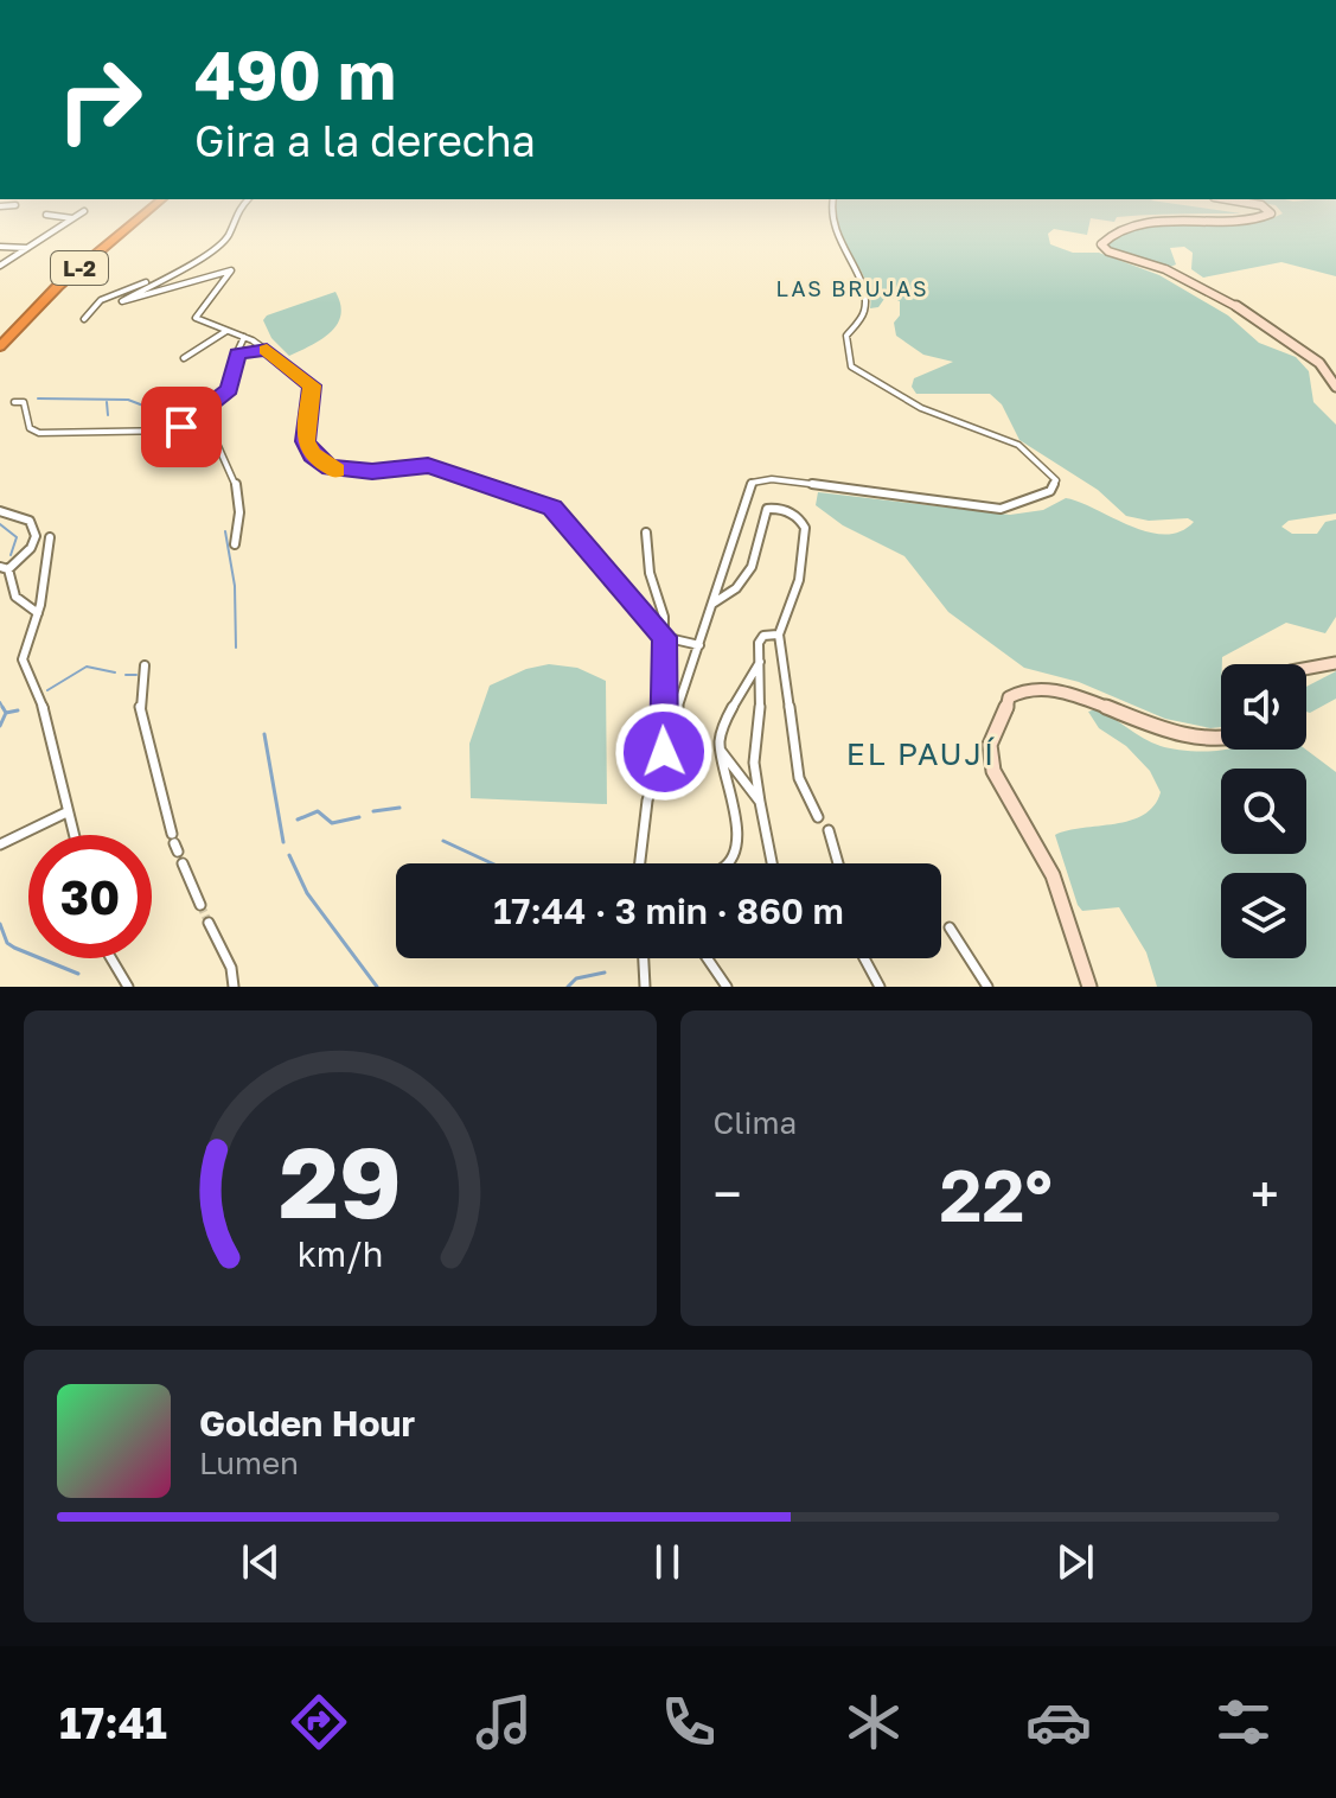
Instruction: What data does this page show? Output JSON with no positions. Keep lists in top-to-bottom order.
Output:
{
  "streets": {
    "highway": ["L-2"]
  },
  "districts": ["LAS BRUJAS", "EL PAUJÍ"],
  "page": {
    "turn": ["490 m", "Gira a la derecha"],
    "limit": "30",
    "trip": "17:44 · 3 min · 860 m",
    "tile": "Clima",
    "heat": ["−", "22°", "+"],
    "song": ["Golden Hour", "Lumen"],
    "tabs": "17:41",
    "gauge": ["29", "km/h"]
  }
}
